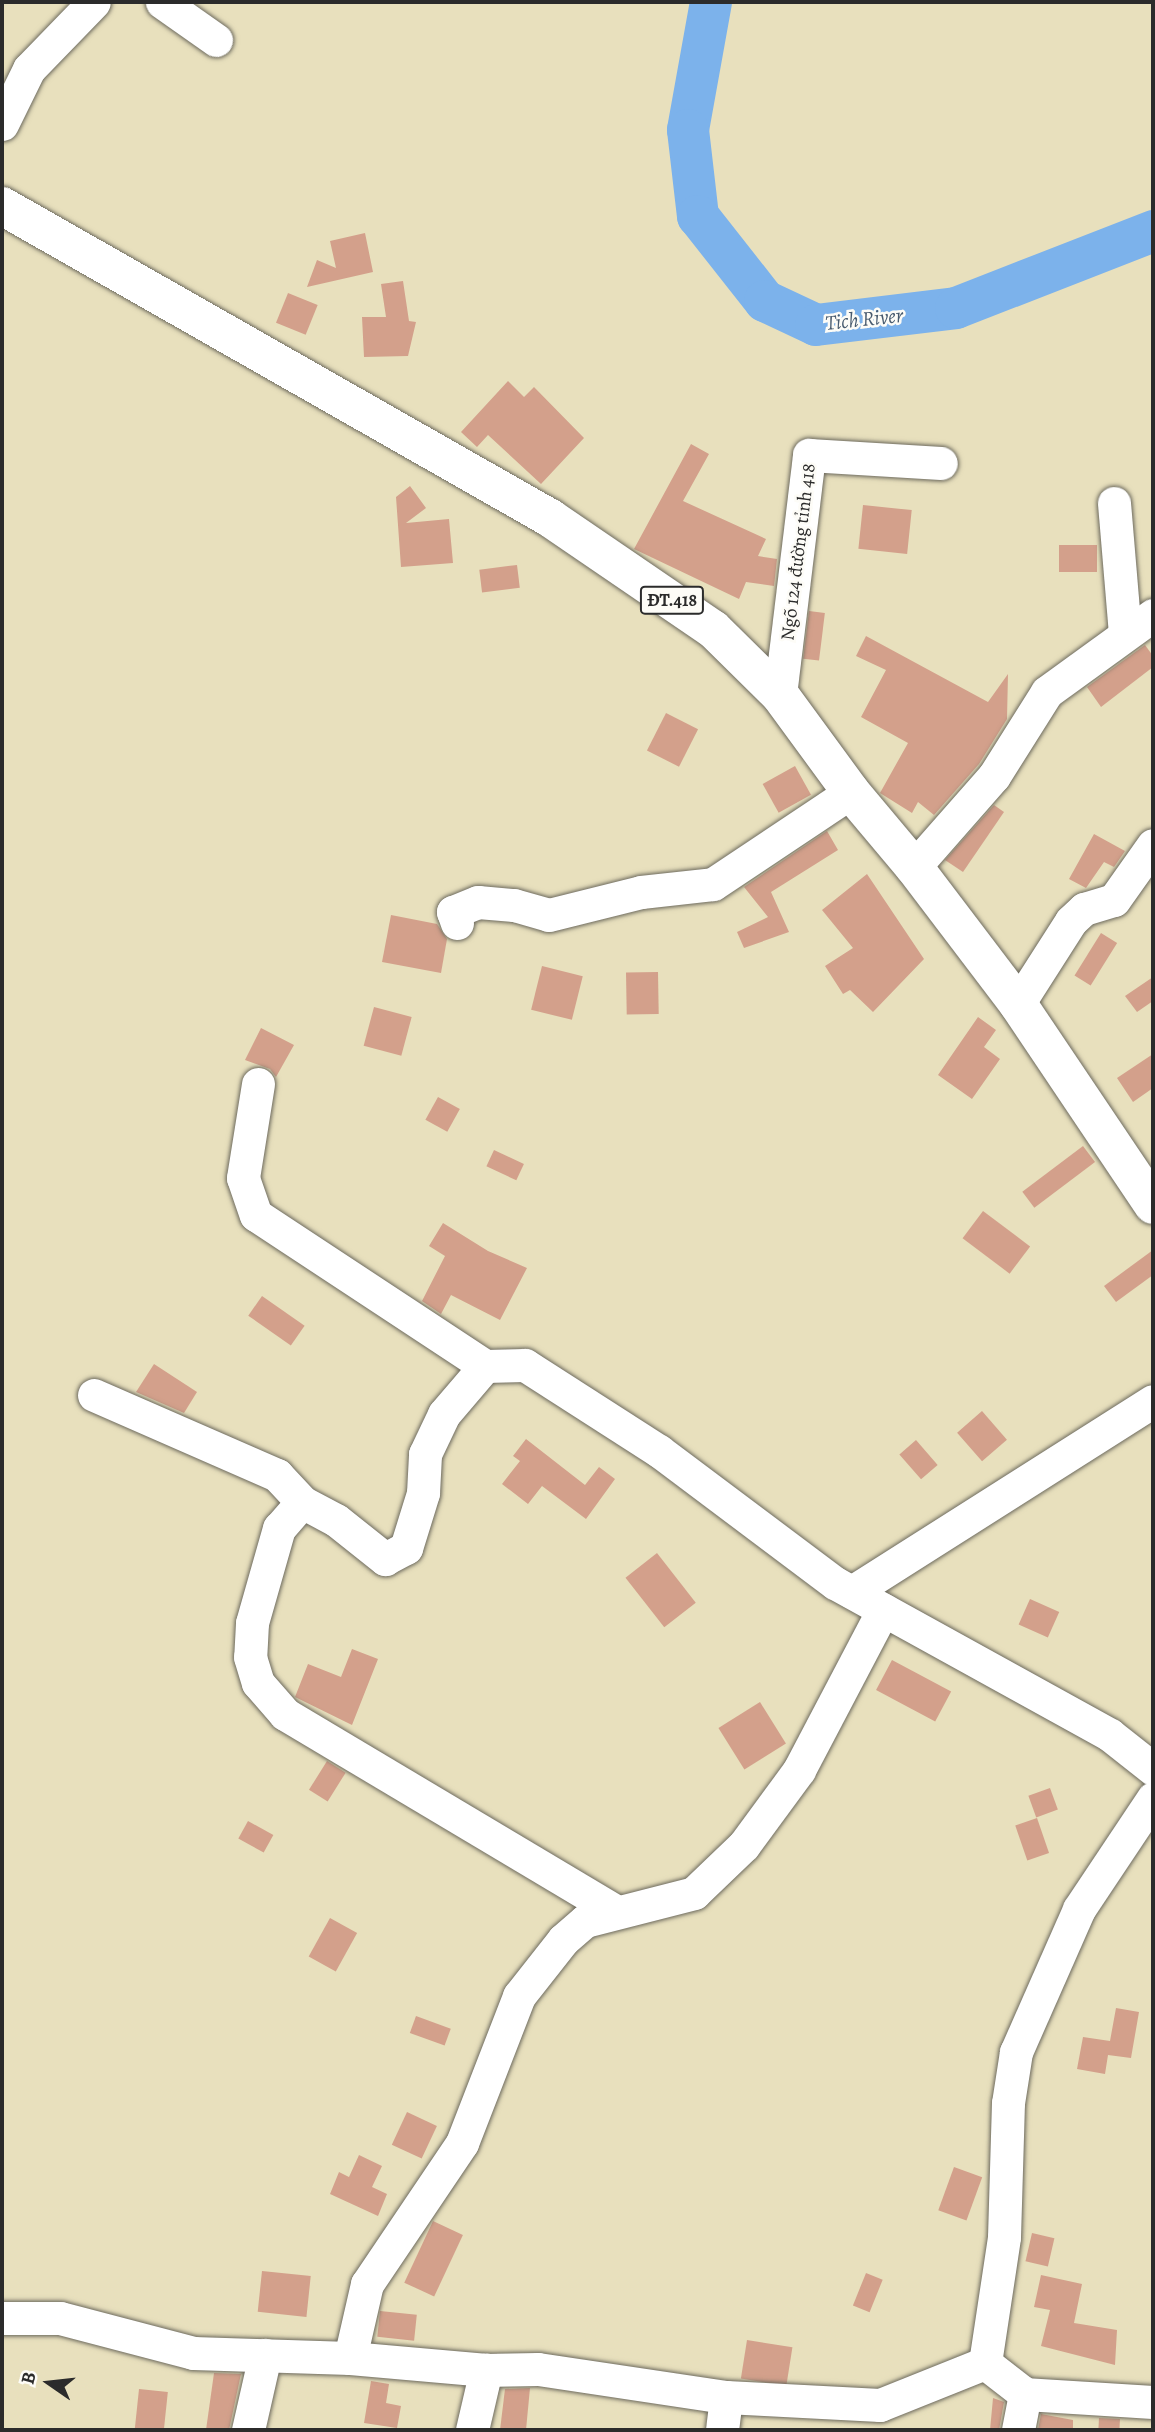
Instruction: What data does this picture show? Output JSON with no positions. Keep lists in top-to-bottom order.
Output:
{
  "streets": {
    "main road": ["ĐT.418"],
    "street": ["Ngõ 124 đường tỉnh 418"]
  },
  "crossings": [
    ["Ngõ 124 đường tỉnh 418", "ĐT.418"]
  ],
  "water": ["Tich River"],
  "north": "left"
}
